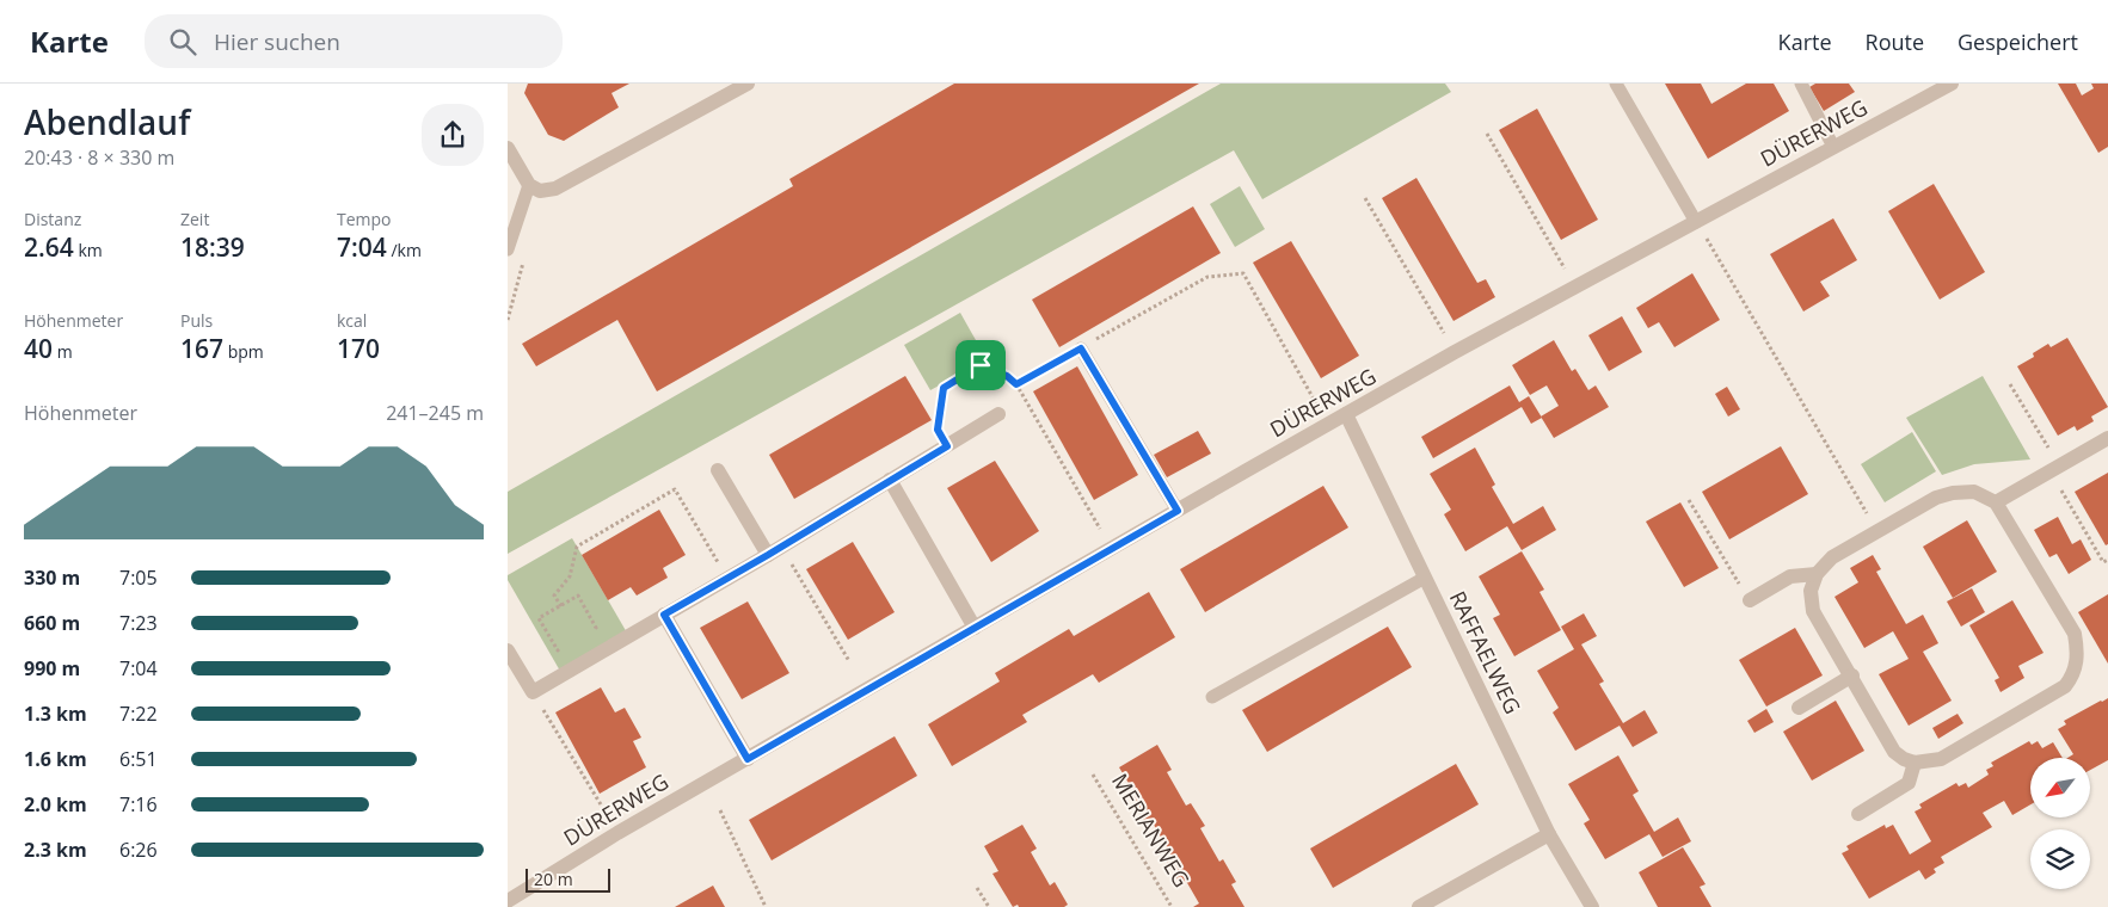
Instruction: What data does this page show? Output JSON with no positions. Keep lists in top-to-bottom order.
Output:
{
  "streets": {
    "street": ["DÜRERWEG", "RAFFAELWEG"],
    "path": ["MERIANWEG"]
  },
  "crossings": [
    ["DÜRERWEG", "RAFFAELWEG"]
  ],
  "scale_bar": "20 m",
  "north": "bottom left",
  "page": {
    "header": "Karte",
    "search": "Hier suchen",
    "nav": ["Karte", "Route", "Gespeichert"],
    "heading": ["Abendlauf", "20:43 · 8 × 330 m"],
    "stats": [
      ["Distanz", "2.64 km"],
      ["Zeit", "18:39"],
      ["Tempo", "7:04 /km"],
      ["Höhenmeter", "40 m"],
      ["Puls", "167 bpm"],
      ["kcal", "170"]
    ],
    "chart": ["Höhenmeter", "241–245 m"],
    "list": [
      {
        "name": "330 m",
        "note": "7:05"
      },
      {
        "name": "660 m",
        "note": "7:23"
      },
      {
        "name": "990 m",
        "note": "7:04"
      },
      {
        "name": "1.3 km",
        "note": "7:22"
      },
      {
        "name": "1.6 km",
        "note": "6:51"
      },
      {
        "name": "2.0 km",
        "note": "7:16"
      },
      {
        "name": "2.3 km",
        "note": "6:26"
      }
    ],
    "scale": "20 m"
  }
}
